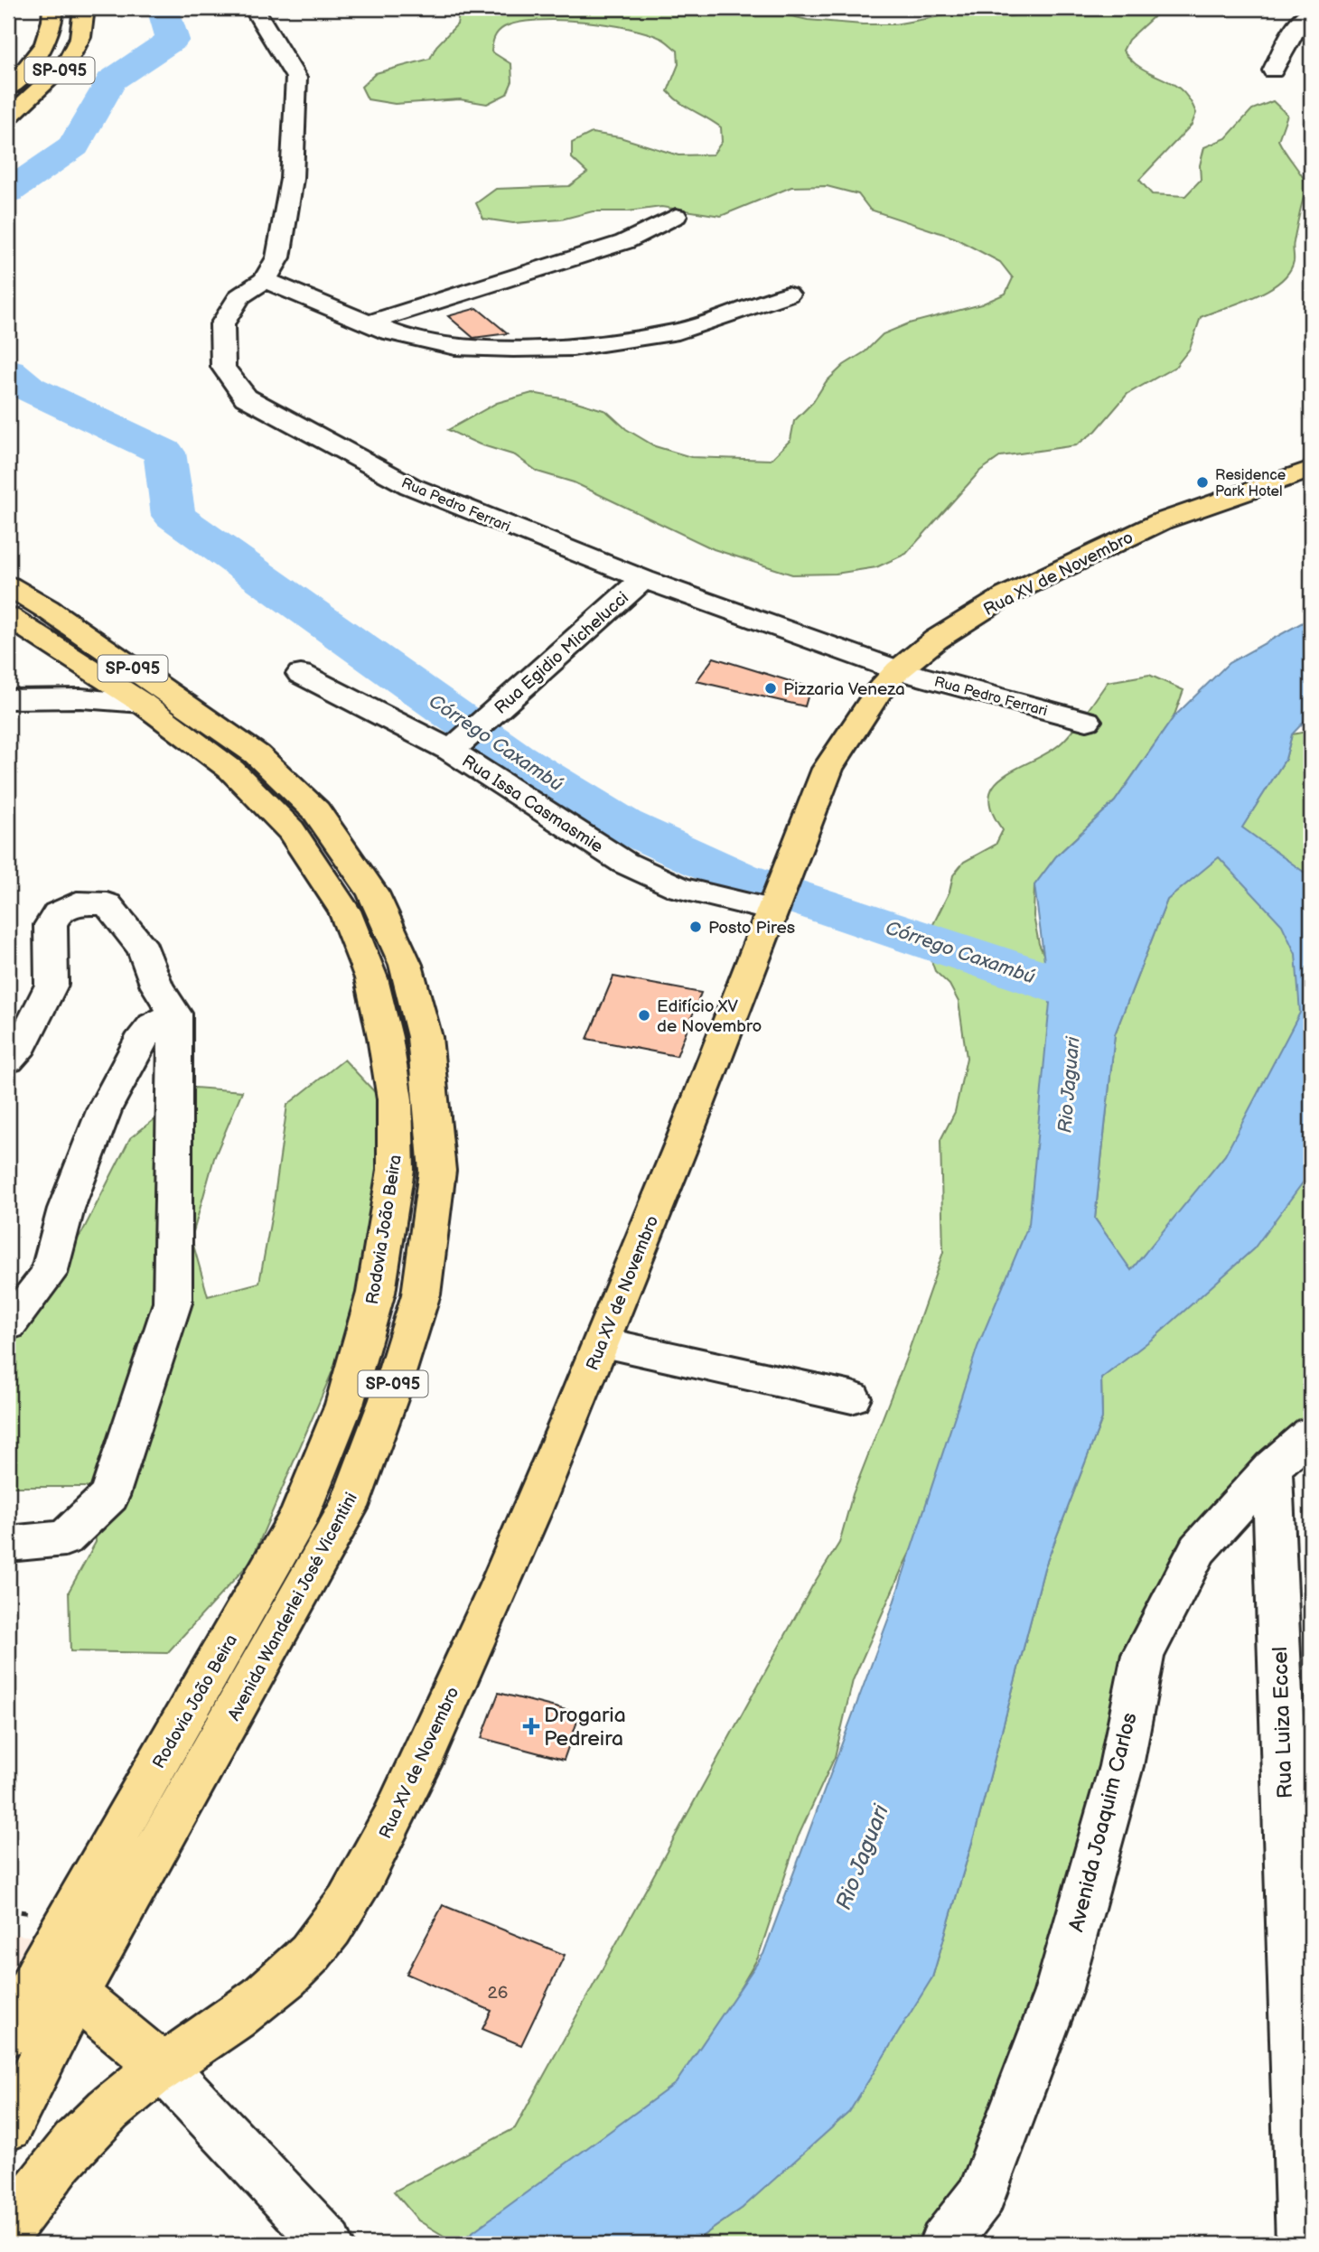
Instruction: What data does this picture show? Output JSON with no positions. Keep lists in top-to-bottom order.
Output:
{
  "streets": {
    "main road": [
      "SP-095",
      "Rua XV de Novembro",
      "Rodovia João Beira",
      "Avenida Wanderlei José Vicentini"
    ],
    "street": [
      "Rua Pedro Ferrari",
      "Rua Egidio Michelucci",
      "Rua Issa Casmasmie",
      "Rua Luiza Eccel",
      "Avenida Joaquim Carlos"
    ]
  },
  "crossings": [
    ["Rua Pedro Ferrari", "Rua XV de Novembro"],
    ["Rua Pedro Ferrari", "Rua Egidio Michelucci"],
    ["Rua XV de Novembro", "Rua Issa Casmasmie"],
    ["Rua Egidio Michelucci", "Rua Issa Casmasmie"],
    ["Rodovia João Beira", "Avenida Wanderlei José Vicentini"],
    ["Rua Luiza Eccel", "Avenida Joaquim Carlos"]
  ],
  "water": ["Córrego Caxambú", "Rio Jaguari"],
  "places": {
    "other": [
      "Residence Park Hotel",
      "Pizzaria Veneza",
      "Posto Pires",
      "Edifício XV de Novembro"
    ],
    "health": ["Drogaria Pedreira"]
  },
  "house_numbers": ["26"]
}
